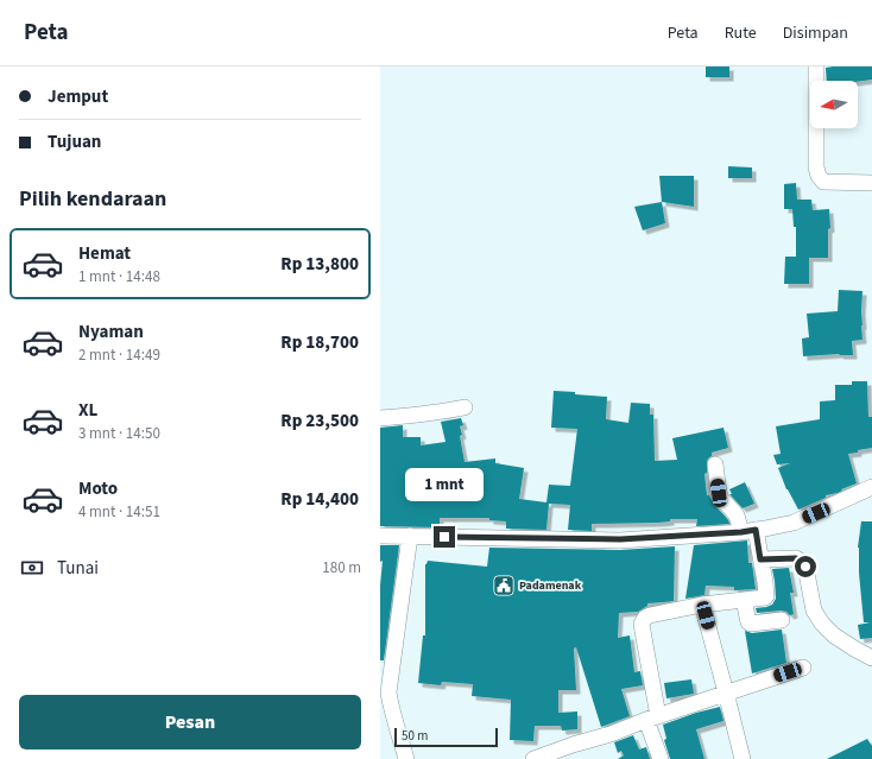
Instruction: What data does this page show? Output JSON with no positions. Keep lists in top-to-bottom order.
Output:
{
  "places": {
    "public building": ["Padamenak"]
  },
  "scale_bar": "50 m",
  "north": "left",
  "page": {
    "header": "Peta",
    "nav": ["Peta", "Rute", "Disimpan"],
    "banner": ["Jemput", "Tujuan"],
    "heading": "Pilih kendaraan",
    "list": [
      {
        "name": "Hemat",
        "note": "1 mnt · 14:48",
        "value": "Rp 13,800"
      },
      {
        "name": "Nyaman",
        "note": "2 mnt · 14:49",
        "value": "Rp 18,700"
      },
      {
        "name": "XL",
        "note": "3 mnt · 14:50",
        "value": "Rp 23,500"
      },
      {
        "name": "Moto",
        "note": "4 mnt · 14:51",
        "value": "Rp 14,400"
      }
    ],
    "bubble": "1 mnt",
    "pay": ["Tunai", "180 m"],
    "buttons": "Pesan",
    "scale": "50 m"
  }
}
